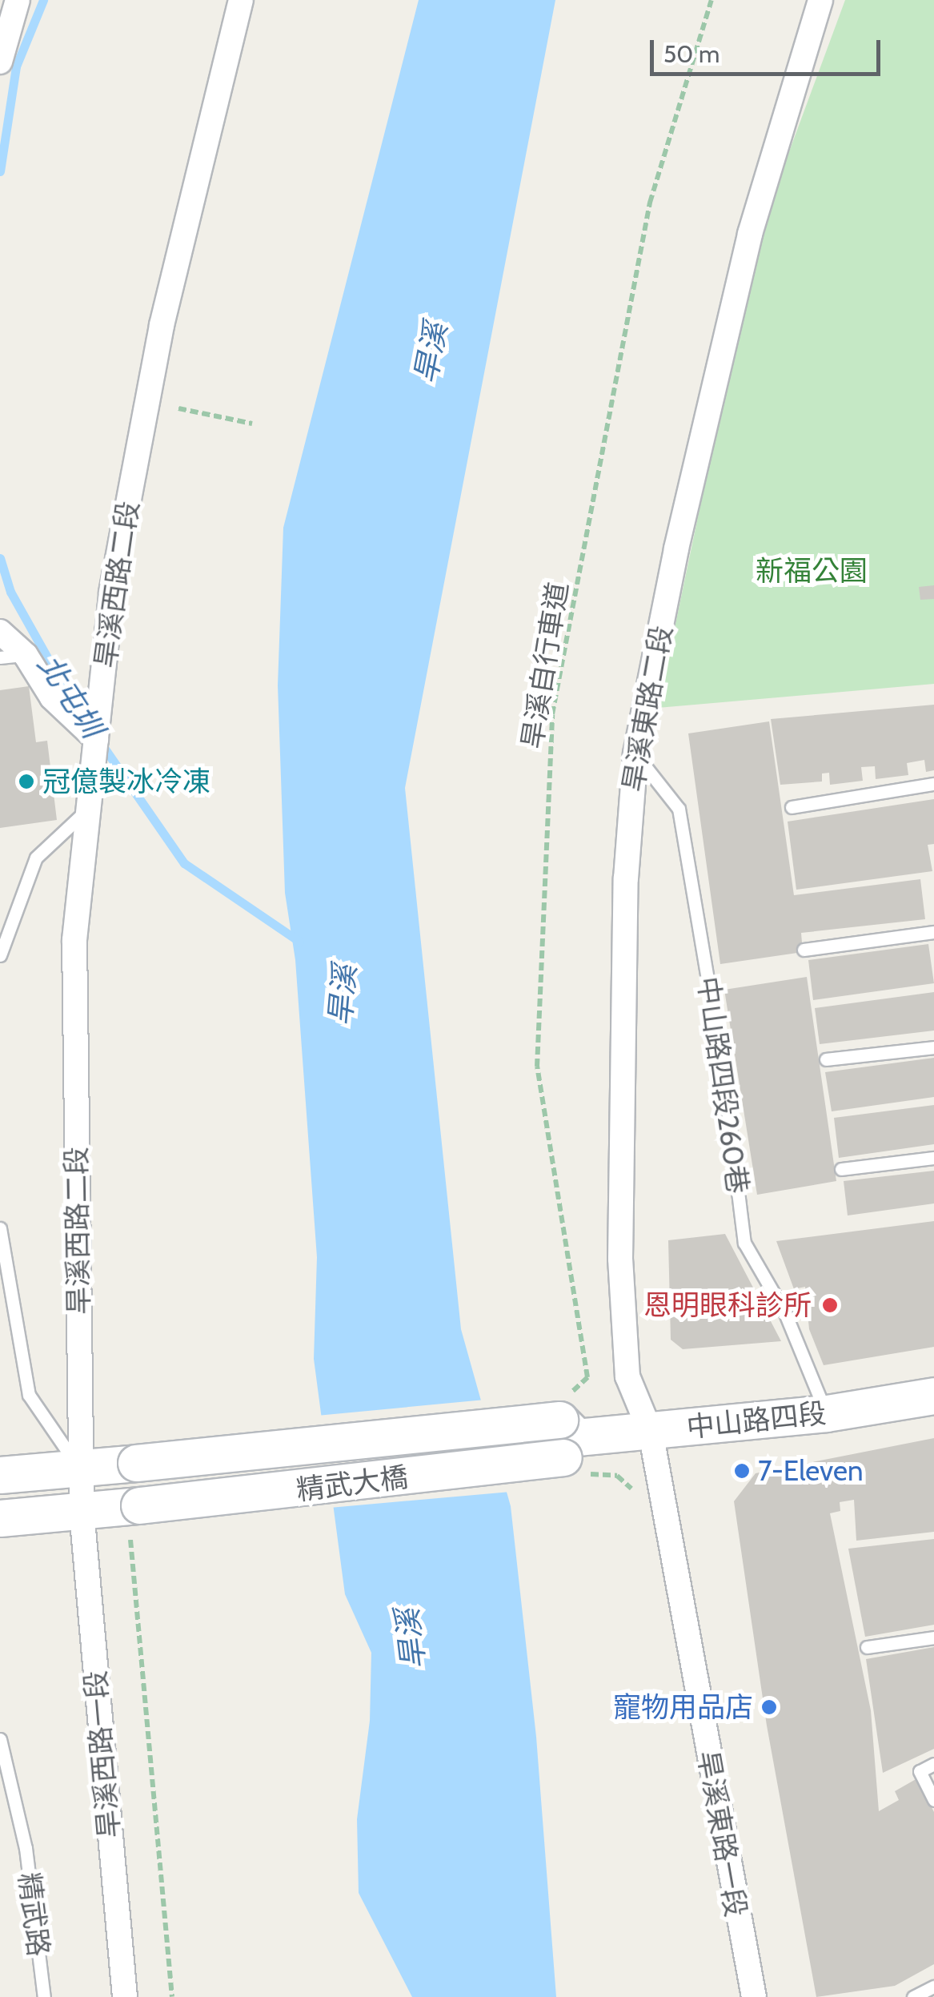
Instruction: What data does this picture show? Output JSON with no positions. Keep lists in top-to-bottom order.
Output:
{
  "streets": {
    "street": [
      "旱溪西路二段",
      "旱溪東路二段",
      "中山路四段",
      "精武大橋",
      "旱溪西路一段",
      "旱溪東路一段"
    ],
    "lane": ["中山路四段260巷", "精武路"],
    "path": ["旱溪自行車道"]
  },
  "crossings": [
    ["旱溪西路二段", "精武大橋"],
    ["旱溪西路二段", "旱溪西路一段"],
    ["旱溪自行車道", "中山路四段"],
    ["旱溪自行車道", "精武大橋"],
    ["旱溪東路二段", "中山路四段260巷"],
    ["旱溪東路二段", "中山路四段"],
    ["旱溪東路二段", "旱溪東路一段"],
    ["中山路四段260巷", "中山路四段"],
    ["中山路四段", "精武大橋"],
    ["中山路四段", "旱溪東路一段"]
  ],
  "water": ["旱溪", "北屯圳"],
  "parks": ["新福公園"],
  "places": [
    "冠億製冰冷凍",
    "恩明眼科診所",
    "7-Eleven",
    "寵物用品店"
  ],
  "scale_bar": "50 m"
}
